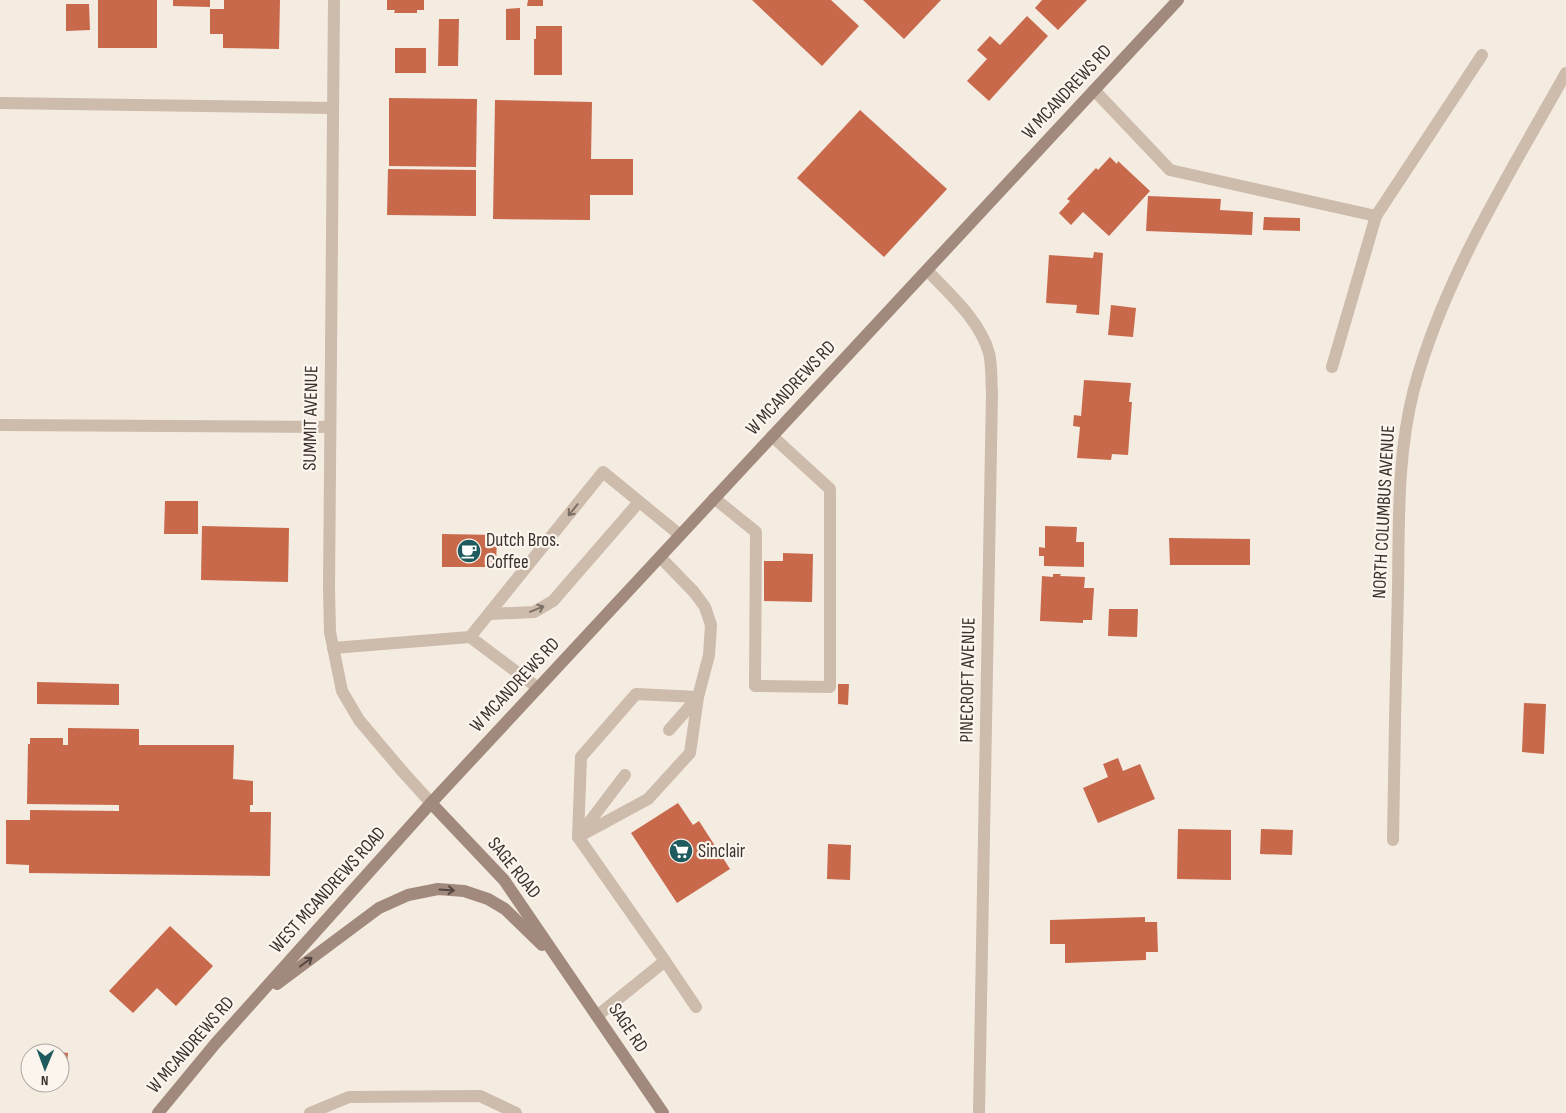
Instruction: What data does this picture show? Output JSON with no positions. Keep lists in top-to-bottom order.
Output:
{
  "streets": {
    "main road": [
      "W MCANDREWS RD",
      "SAGE ROAD",
      "WEST MCANDREWS ROAD",
      "SAGE RD"
    ],
    "street": ["SUMMIT AVENUE", "NORTH COLUMBUS AVENUE", "PINECROFT AVENUE"]
  },
  "crossings": [
    ["W MCANDREWS RD", "SUMMIT AVENUE"],
    ["W MCANDREWS RD", "PINECROFT AVENUE"],
    ["W MCANDREWS RD", "SAGE ROAD"],
    ["W MCANDREWS RD", "WEST MCANDREWS ROAD"],
    ["SUMMIT AVENUE", "SAGE ROAD"],
    ["SUMMIT AVENUE", "WEST MCANDREWS ROAD"],
    ["SAGE ROAD", "WEST MCANDREWS ROAD"],
    ["SAGE ROAD", "SAGE RD"]
  ],
  "places": {
    "cafe": ["Dutch Bros. Coffee"],
    "supermarket": ["Sinclair"]
  },
  "north": "bottom"
}
